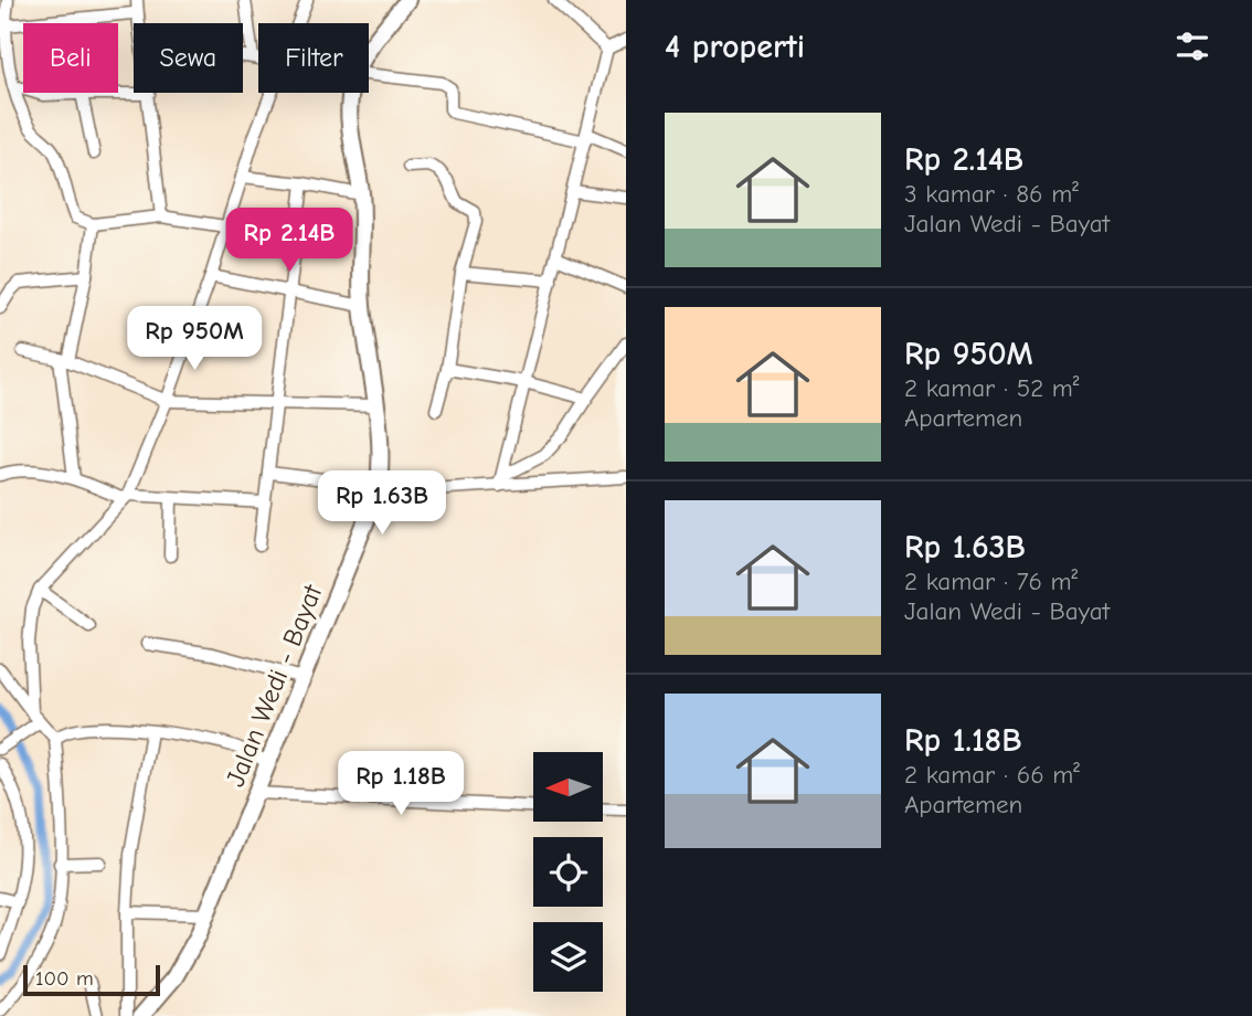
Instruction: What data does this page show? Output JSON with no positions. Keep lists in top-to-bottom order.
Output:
{
  "streets": {
    "main road": ["Jalan Wedi - Bayat"]
  },
  "scale_bar": "100 m",
  "north": "left",
  "page": {
    "heading": "4 properti",
    "chip": ["Beli", "Sewa", "Filter"],
    "list": [
      {
        "name": "Rp 2.14B",
        "note": "3 kamar · 86 m² · Jalan Wedi - Bayat"
      },
      {
        "name": "Rp 950M",
        "note": "2 kamar · 52 m² · Apartemen"
      },
      {
        "name": "Rp 1.63B",
        "note": "2 kamar · 76 m² · Jalan Wedi - Bayat"
      },
      {
        "name": "Rp 1.18B",
        "note": "2 kamar · 66 m² · Apartemen"
      }
    ],
    "price": [
      "Rp 2.14B",
      "Rp 950M",
      "Rp 1.63B",
      "Rp 1.18B"
    ],
    "scale": "100 m"
  }
}
